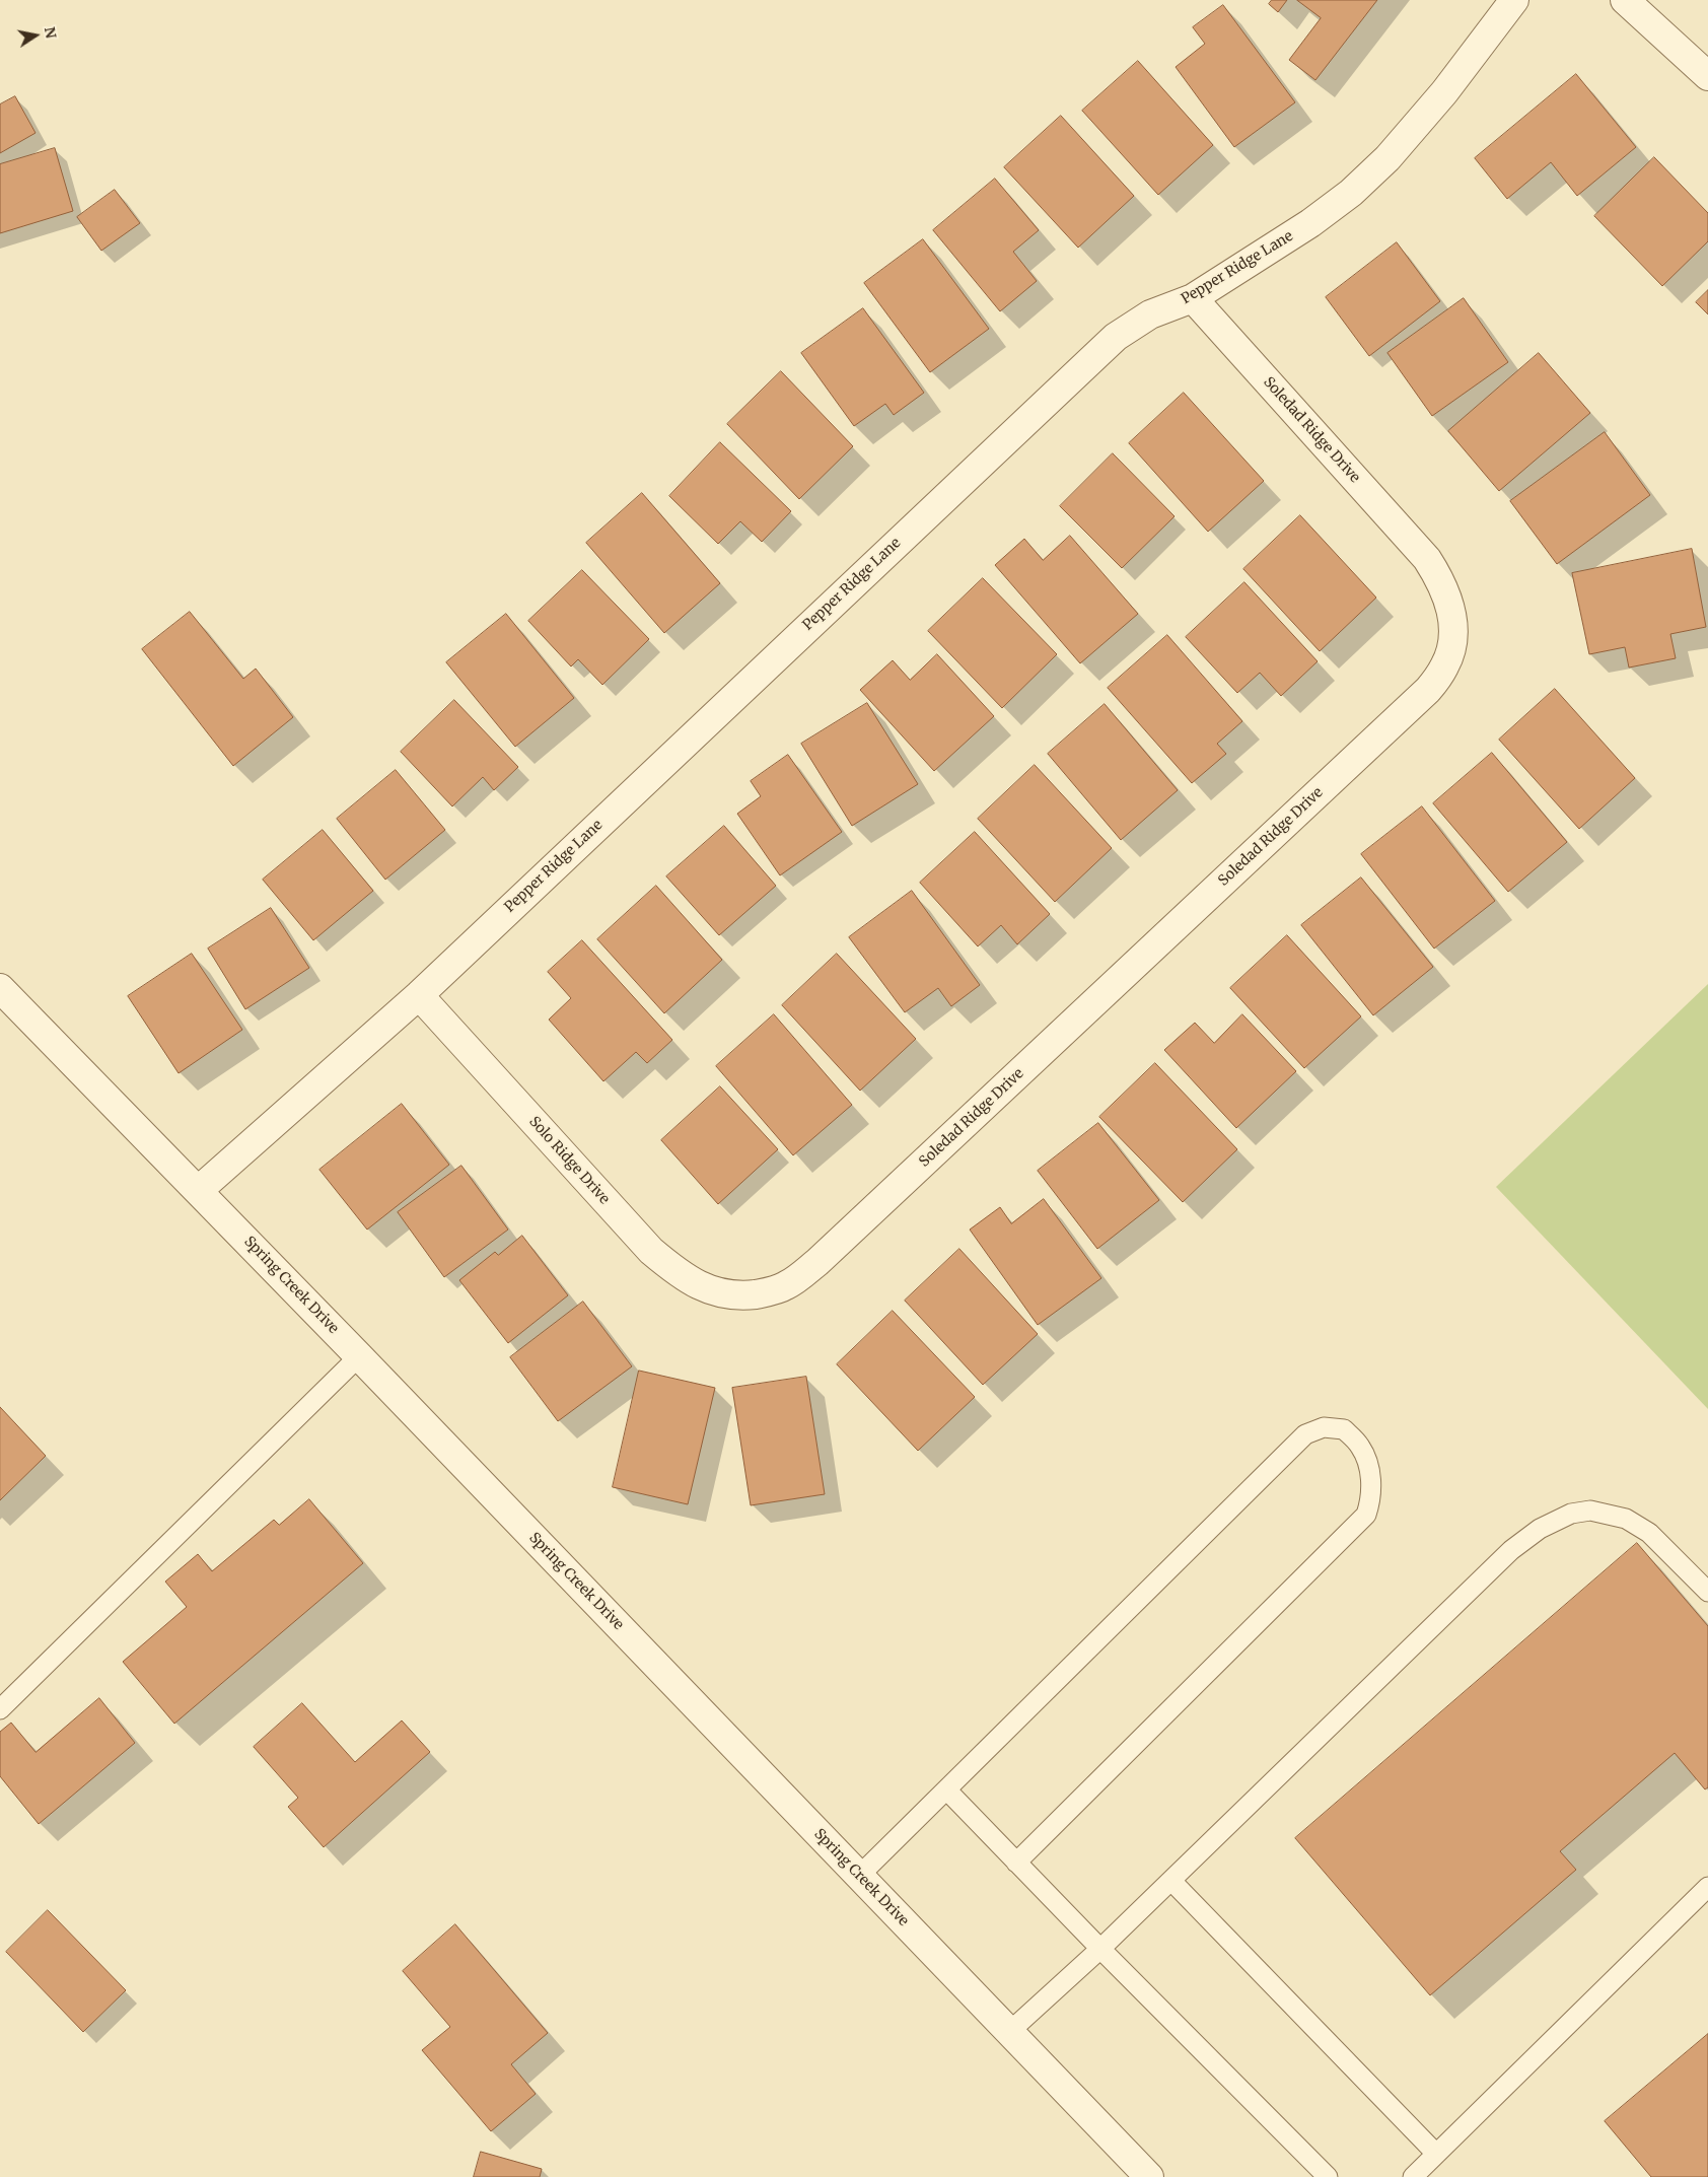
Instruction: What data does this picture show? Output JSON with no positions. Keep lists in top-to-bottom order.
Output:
{
  "streets": {
    "street": [
      "Pepper Ridge Lane",
      "Soledad Ridge Drive",
      "Solo Ridge Drive",
      "Spring Creek Drive"
    ]
  },
  "crossings": [
    ["Pepper Ridge Lane", "Soledad Ridge Drive"],
    ["Pepper Ridge Lane", "Solo Ridge Drive"],
    ["Pepper Ridge Lane", "Spring Creek Drive"],
    ["Soledad Ridge Drive", "Solo Ridge Drive"]
  ],
  "north": "right"
}
